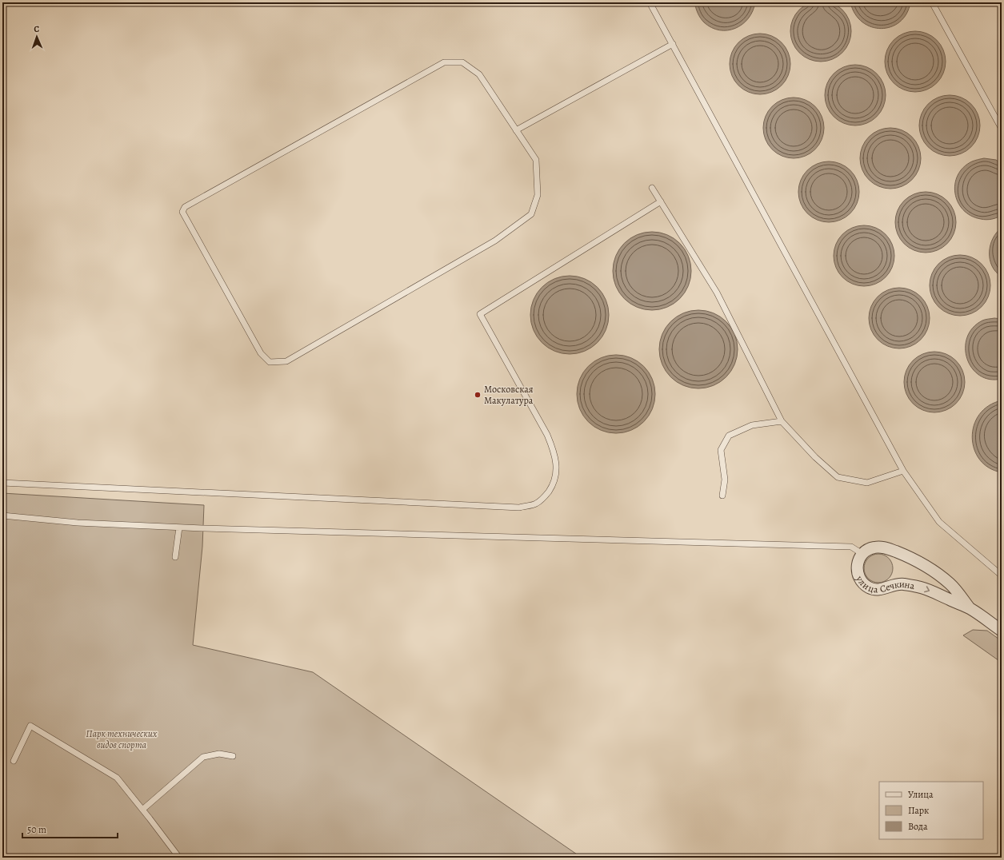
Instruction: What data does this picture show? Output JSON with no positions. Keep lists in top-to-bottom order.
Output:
{
  "streets": {
    "street": ["улица Сечкина"]
  },
  "one_way": ["улица Сечкина"],
  "parks": ["Парк технических видов спорта"],
  "places": ["Московская Макулатура"],
  "legend": ["Улица", "Парк", "Вода"],
  "scale_bar": "50 m",
  "north": "top"
}
